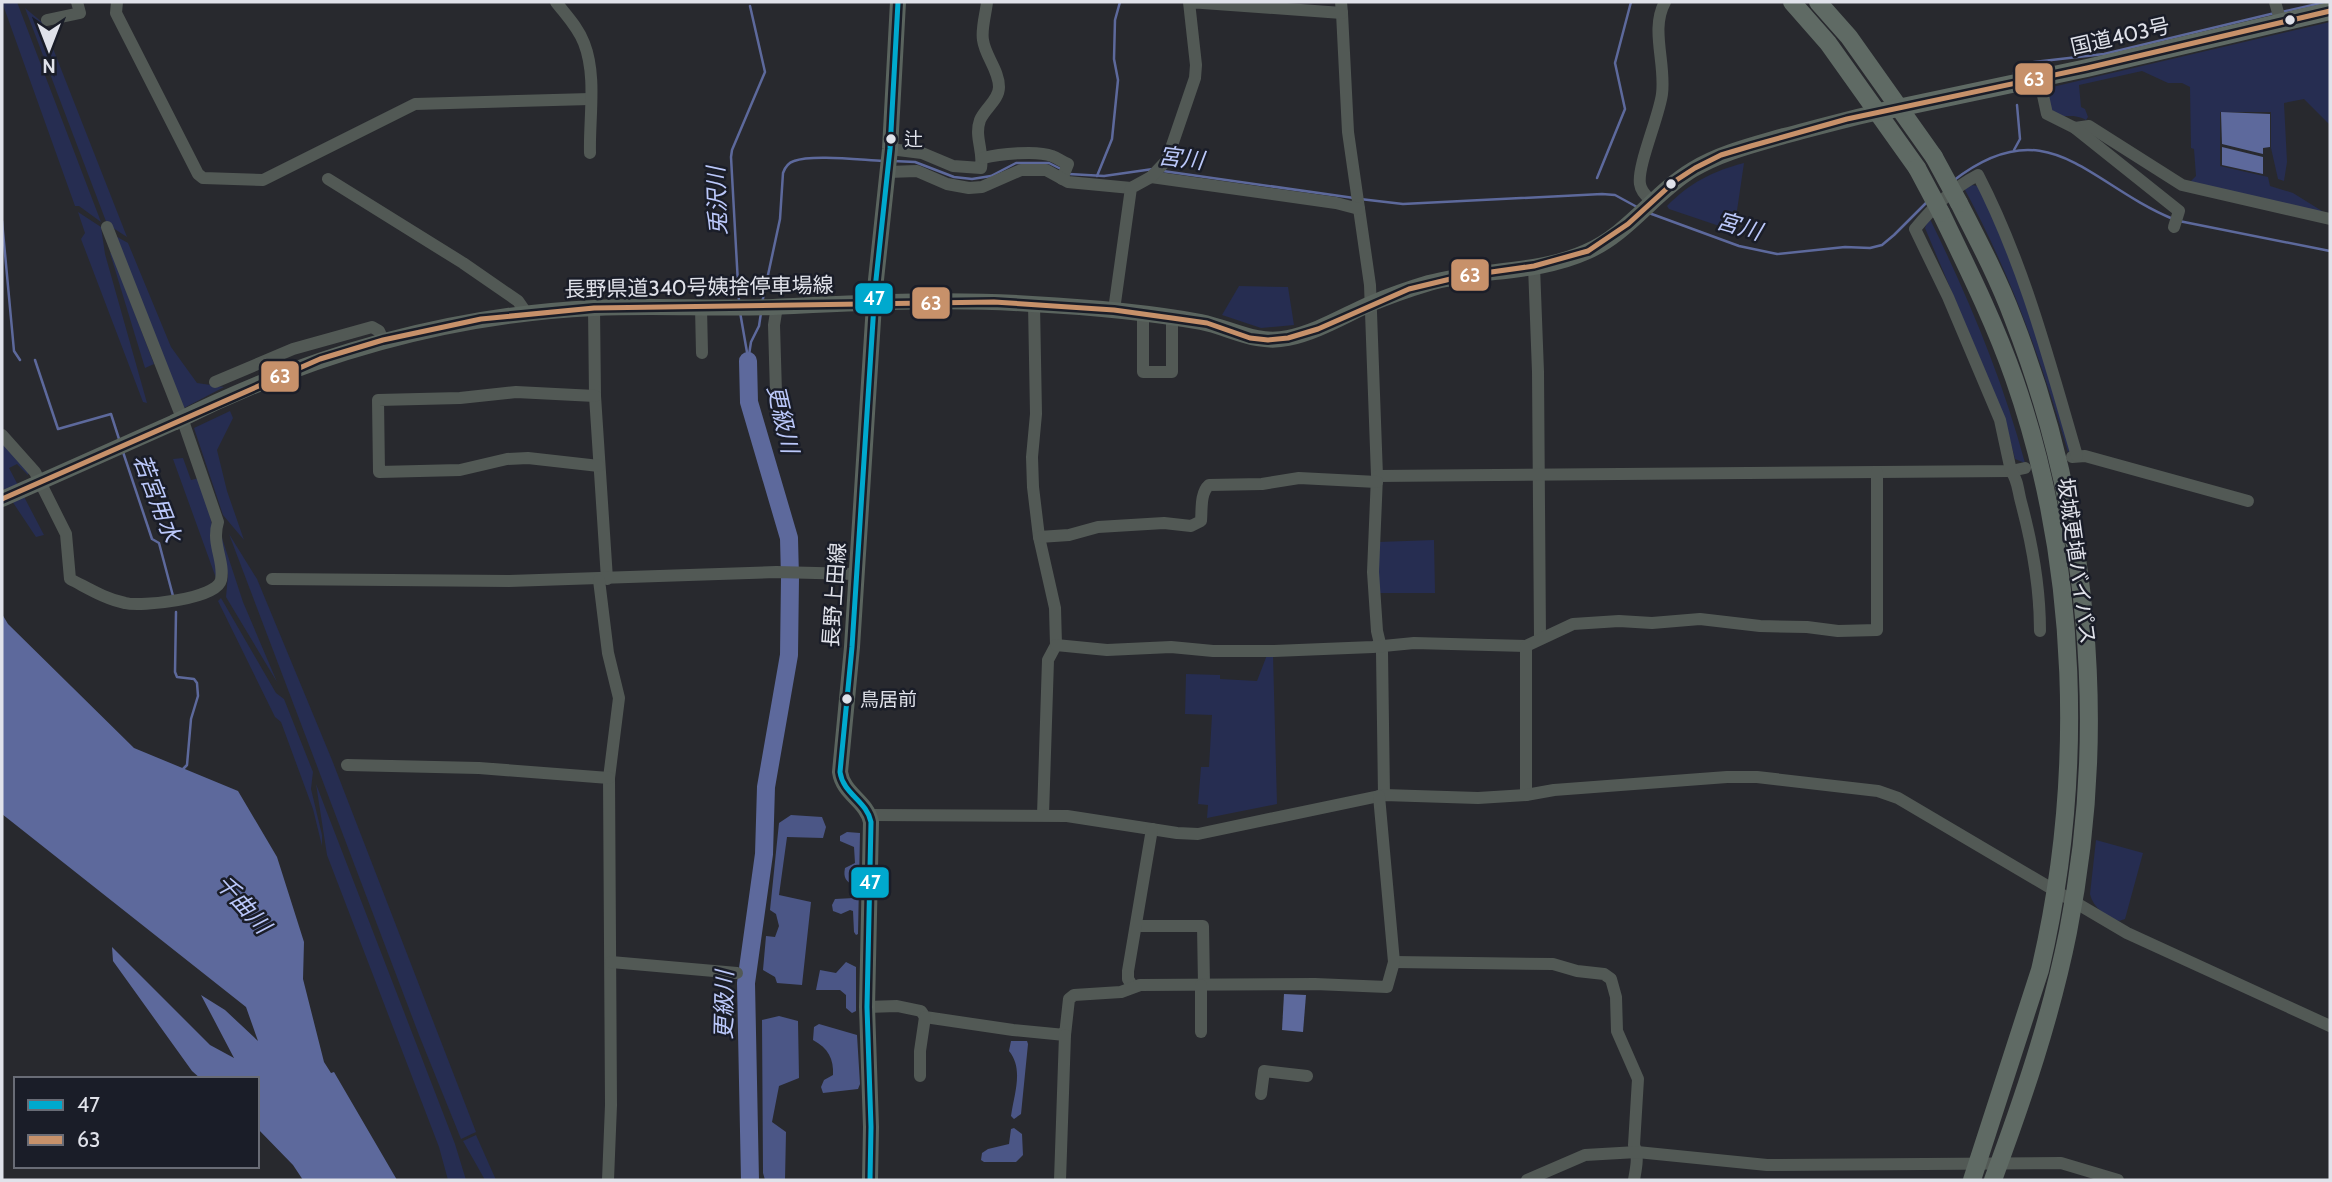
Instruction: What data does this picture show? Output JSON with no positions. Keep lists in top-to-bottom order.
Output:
{
  "streets": {
    "highway": ["国道403号", "坂城更埴バイパス"],
    "main road": ["長野県道340号姨捨停車場線", "長野上田線"]
  },
  "crossings": [
    ["国道403号", "長野県道340号姨捨停車場線"],
    ["国道403号", "坂城更埴バイパス"],
    ["長野県道340号姨捨停車場線", "坂城更埴バイパス"],
    ["長野県道340号姨捨停車場線", "長野上田線"]
  ],
  "water": [
    "宮川",
    "兎沢川",
    "更級川",
    "若宮用水",
    "千曲川"
  ],
  "places": ["辻", "鳥居前"],
  "lines": ["transit line 47", "transit line 63"],
  "legend": ["47", "63"],
  "north": "bottom"
}
